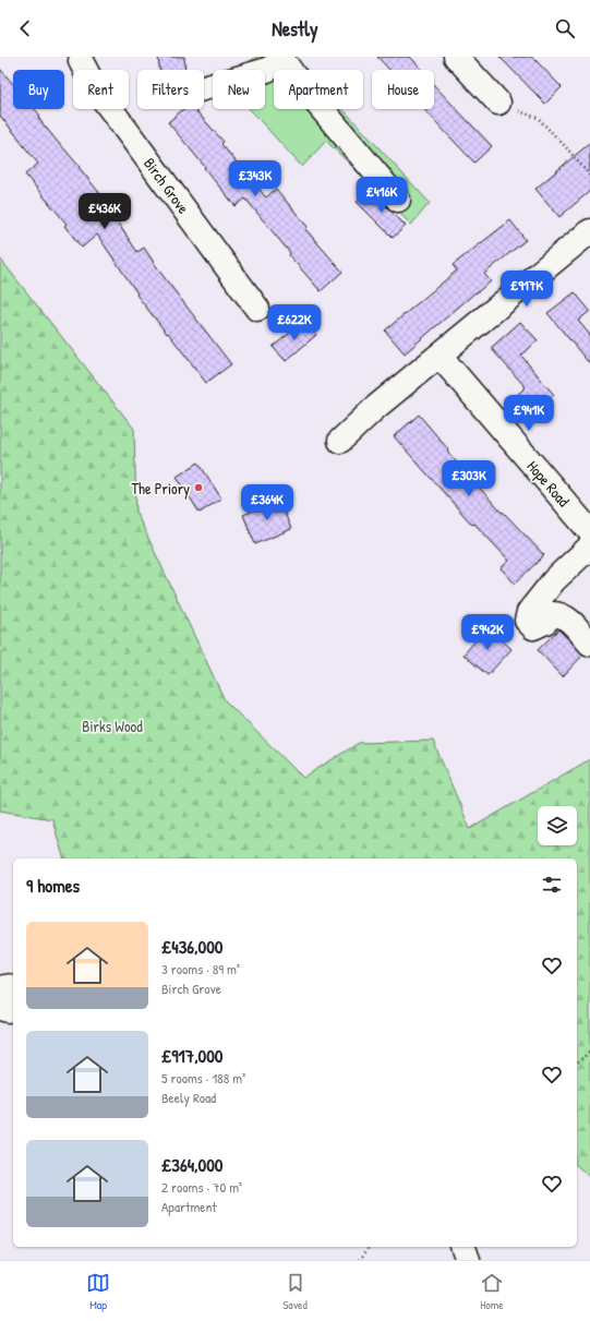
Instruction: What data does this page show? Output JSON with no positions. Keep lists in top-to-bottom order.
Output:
{
  "streets": {
    "street": ["Birch Grove", "Hope Road"]
  },
  "parks": ["Birks Wood"],
  "places": ["The Priory"],
  "page": {
    "header": "Nestly",
    "chip": [
      "Buy",
      "Rent",
      "Filters",
      "New",
      "Apartment",
      "House"
    ],
    "price": [
      "£343K",
      "£416K",
      "£436K",
      "£917K",
      "£622K",
      "£941K",
      "£303K",
      "£364K",
      "£942K"
    ],
    "heading": "9 homes",
    "list": [
      {
        "name": "£436,000",
        "note": "3 rooms · 89 m² · Birch Grove"
      },
      {
        "name": "£917,000",
        "note": "5 rooms · 188 m² · Beely Road"
      },
      {
        "name": "£364,000",
        "note": "2 rooms · 70 m² · Apartment"
      }
    ],
    "tabs": ["Map", "Saved", "Home"]
  }
}
